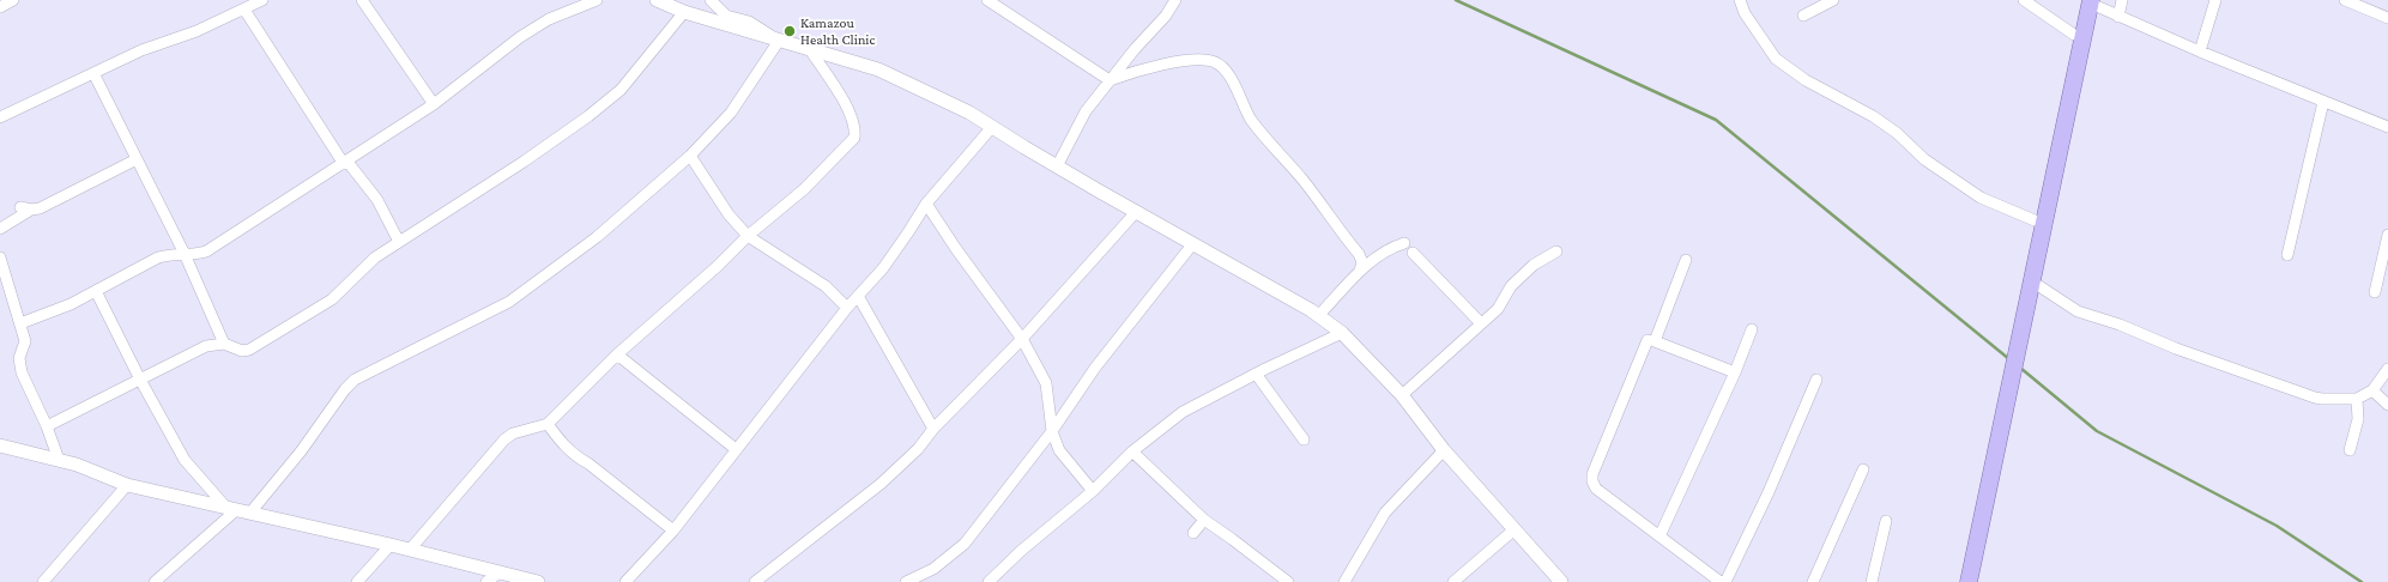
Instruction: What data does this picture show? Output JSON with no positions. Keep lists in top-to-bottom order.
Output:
{
  "places": ["Kamazou Health Clinic"]
}
